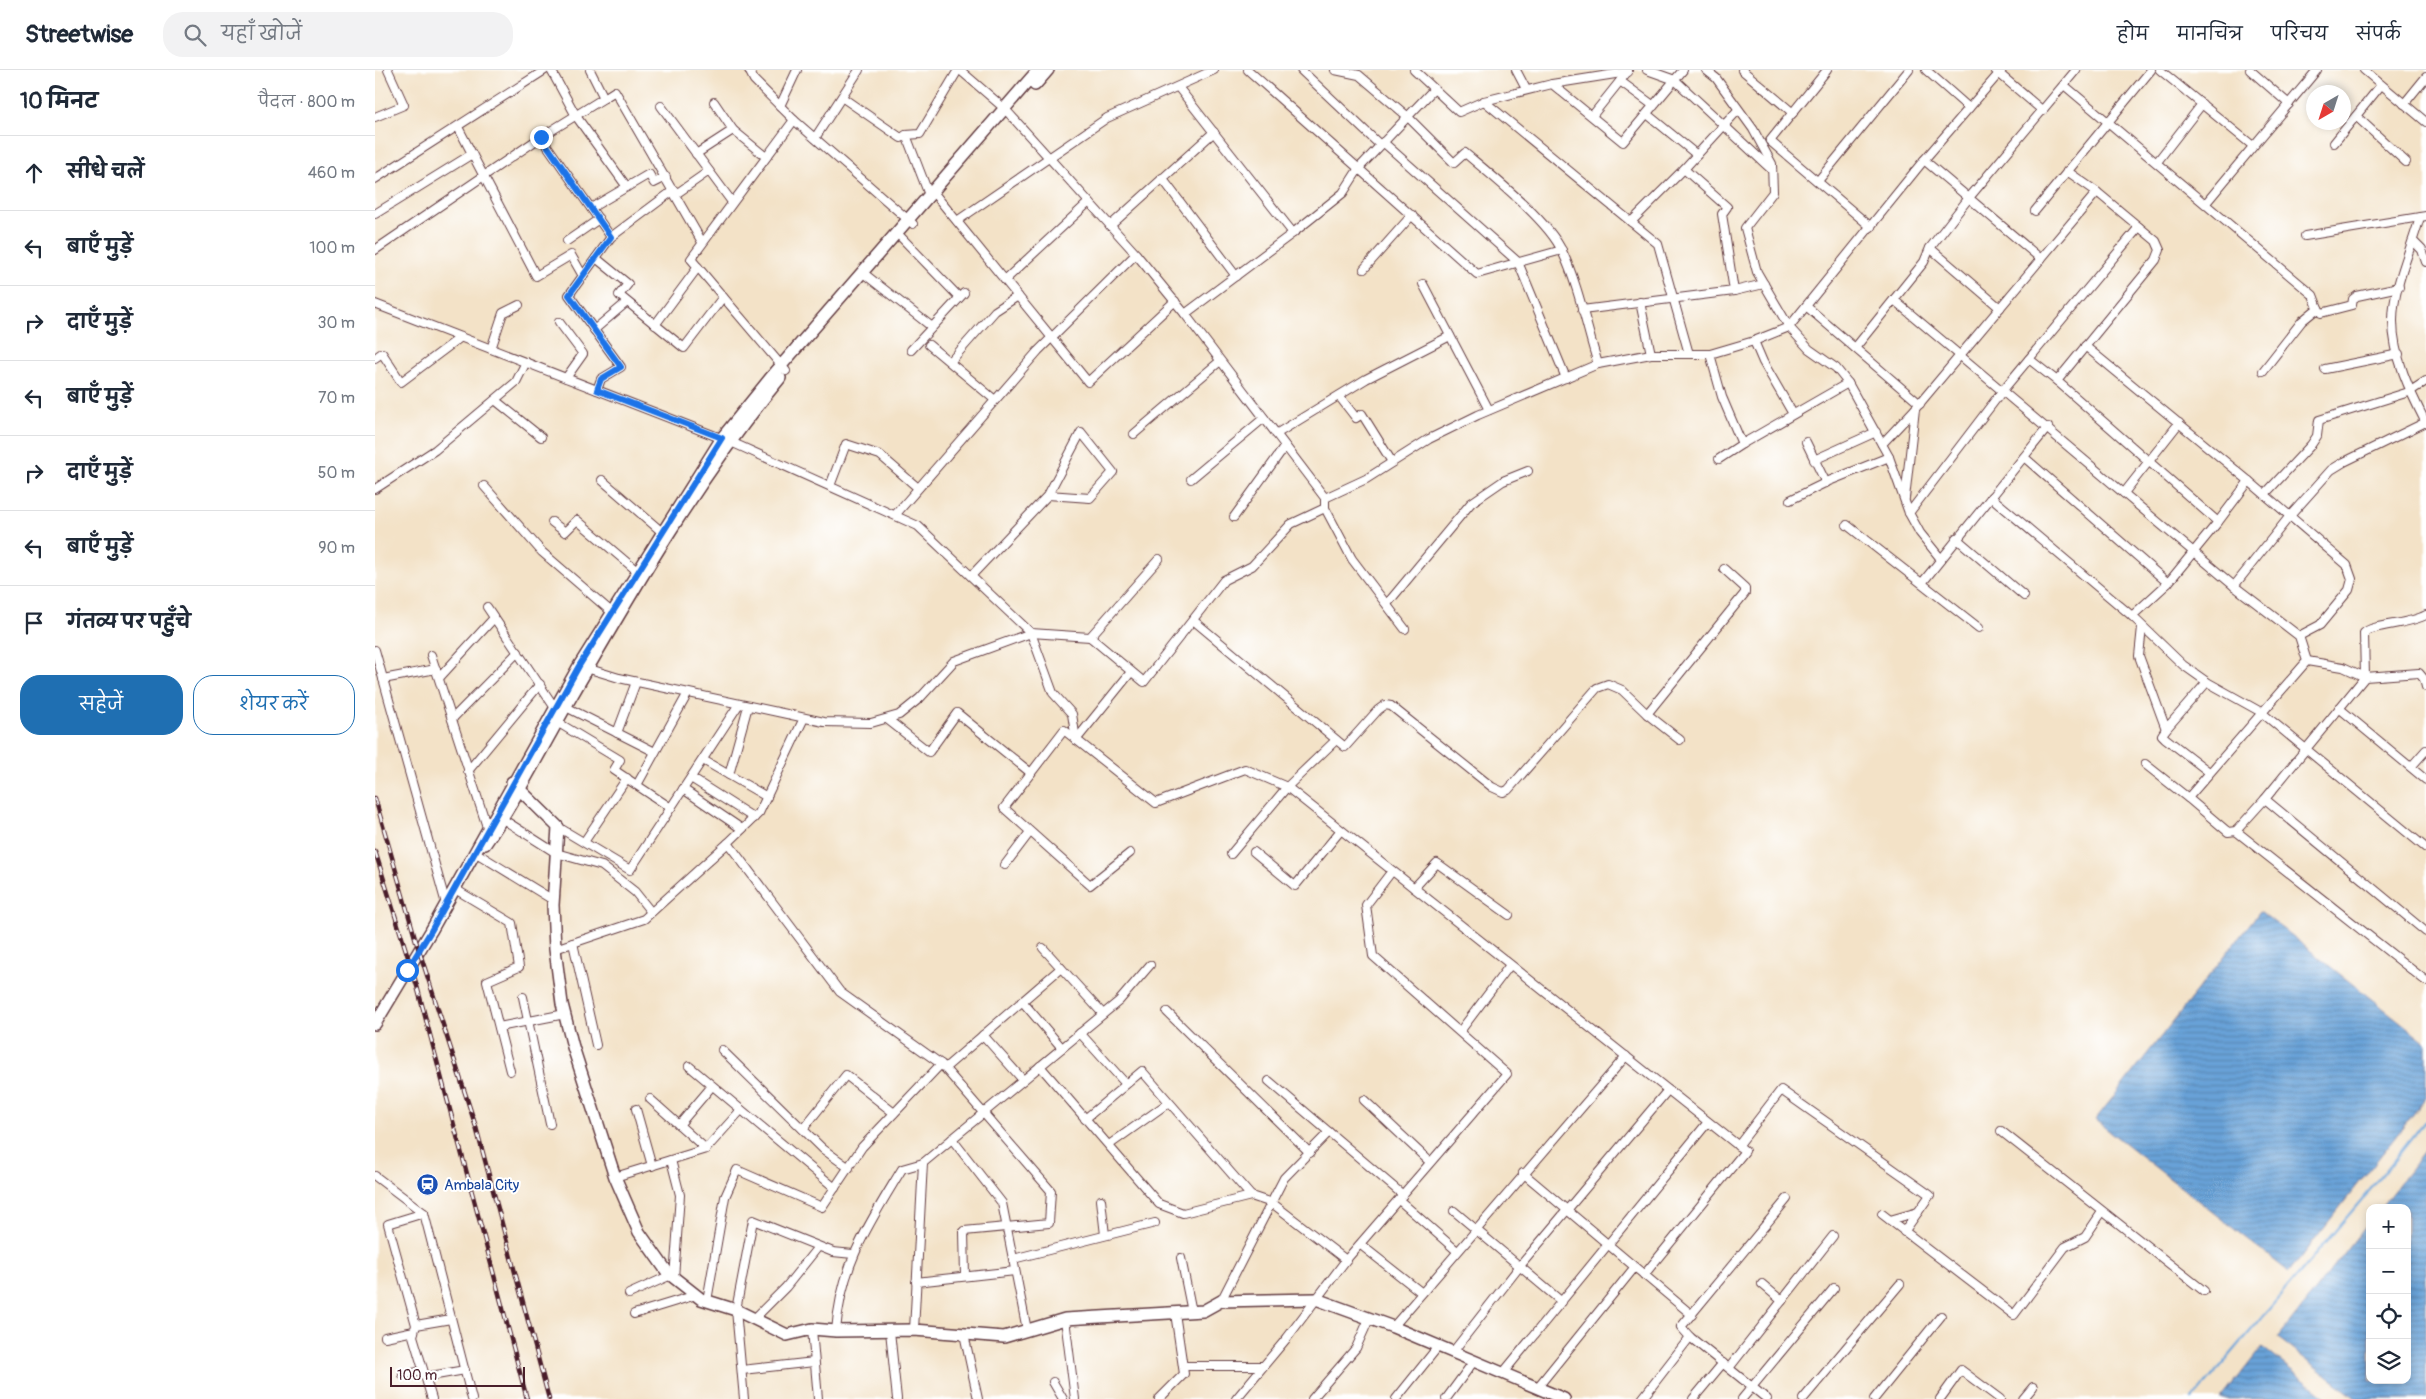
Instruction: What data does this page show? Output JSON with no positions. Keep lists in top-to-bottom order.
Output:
{
  "places": {
    "station": ["Ambala City"]
  },
  "scale_bar": "100 m",
  "north": "bottom left",
  "page": {
    "header": "Streetwise",
    "search": "यहाँ खोजें",
    "nav": [
      "होम",
      "मानचित्र",
      "परिचय",
      "संपर्क"
    ],
    "heading": ["10 मिनट", "पैदल · 800 m"],
    "list": [
      ["सीधे चलें", "460 m"],
      ["बाएँ मुड़ें", "100 m"],
      ["दाएँ मुड़ें", "30 m"],
      ["बाएँ मुड़ें", "70 m"],
      ["दाएँ मुड़ें", "50 m"],
      ["बाएँ मुड़ें", "90 m"],
      "गंतव्य पर पहुँचे"
    ],
    "buttons": ["सहेजें", "शेयर करें"],
    "map_buttons": ["+", "−"],
    "scale": "100 m"
  }
}
